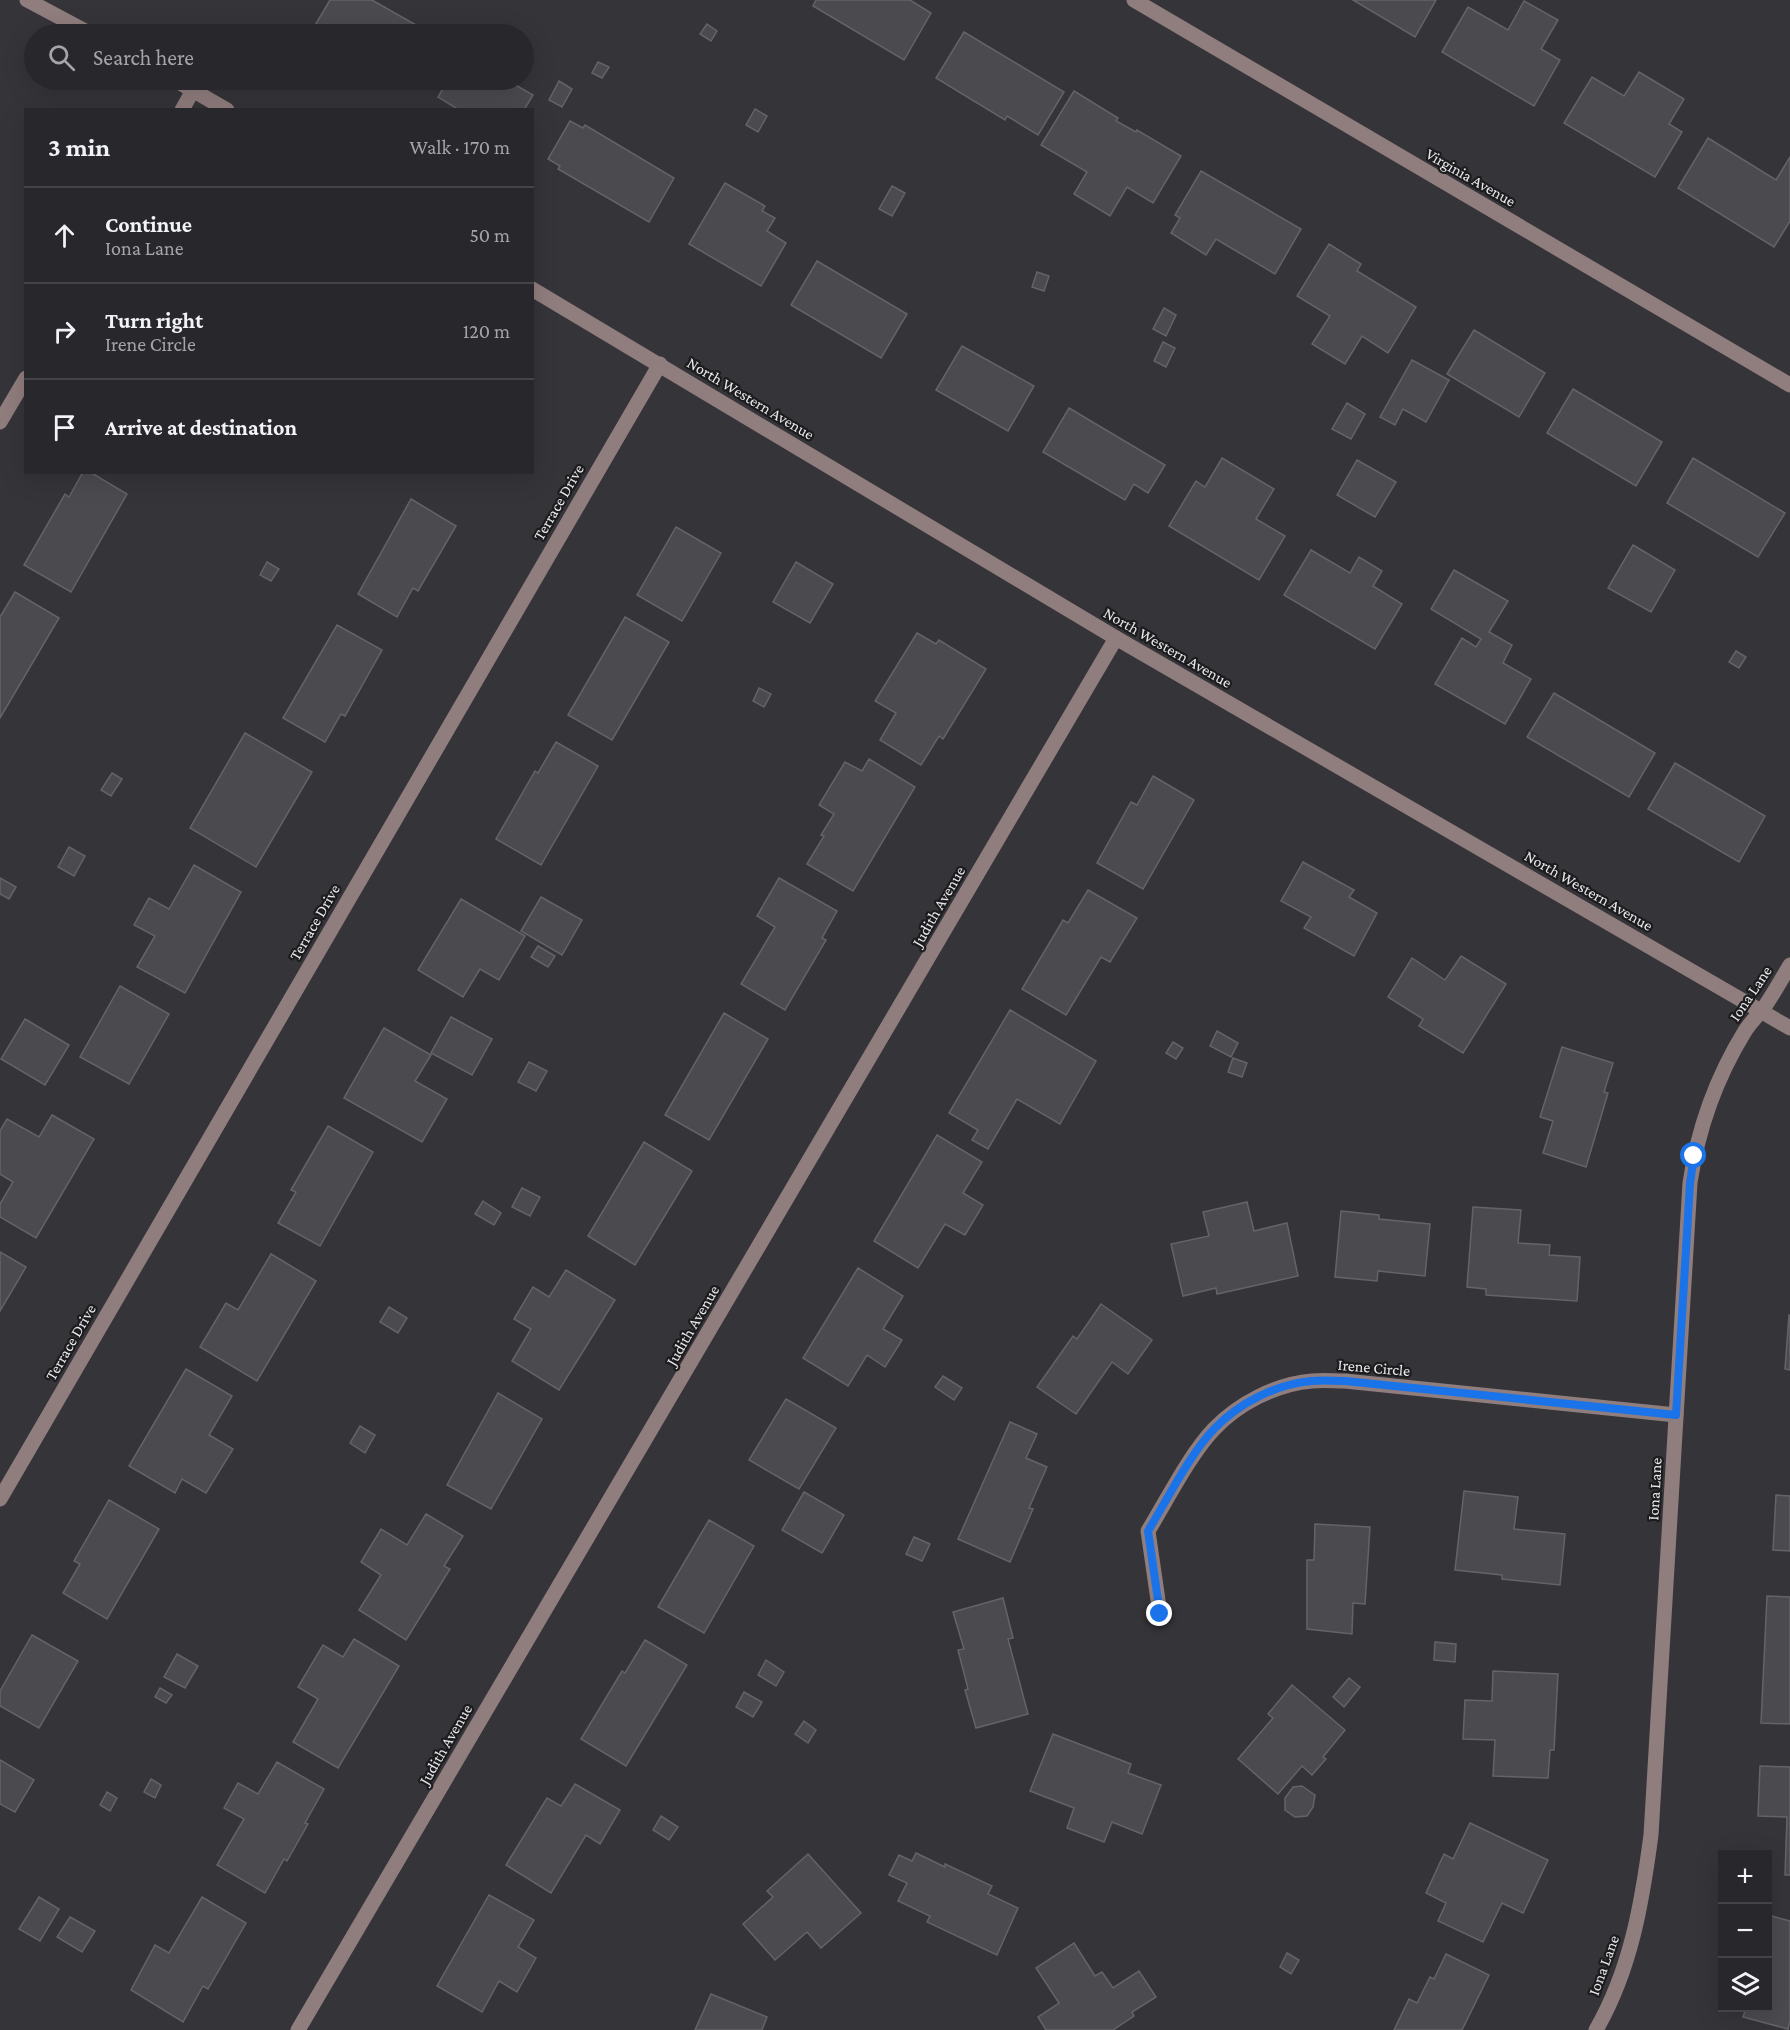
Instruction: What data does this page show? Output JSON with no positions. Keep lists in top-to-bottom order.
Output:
{
  "streets": {
    "street": [
      "Virginia Avenue",
      "North Western Avenue",
      "Terrace Drive",
      "Judith Avenue",
      "Iona Lane",
      "Irene Circle"
    ]
  },
  "crossings": [
    ["North Western Avenue", "Terrace Drive"],
    ["North Western Avenue", "Judith Avenue"],
    ["North Western Avenue", "Iona Lane"],
    ["Iona Lane", "Irene Circle"]
  ],
  "page": {
    "search": "Search here",
    "heading": ["3 min", "Walk · 170 m"],
    "list": [
      ["Continue", "Iona Lane", "50 m"],
      ["Turn right", "Irene Circle", "120 m"],
      "Arrive at destination"
    ],
    "map_buttons": ["+", "−"]
  }
}
